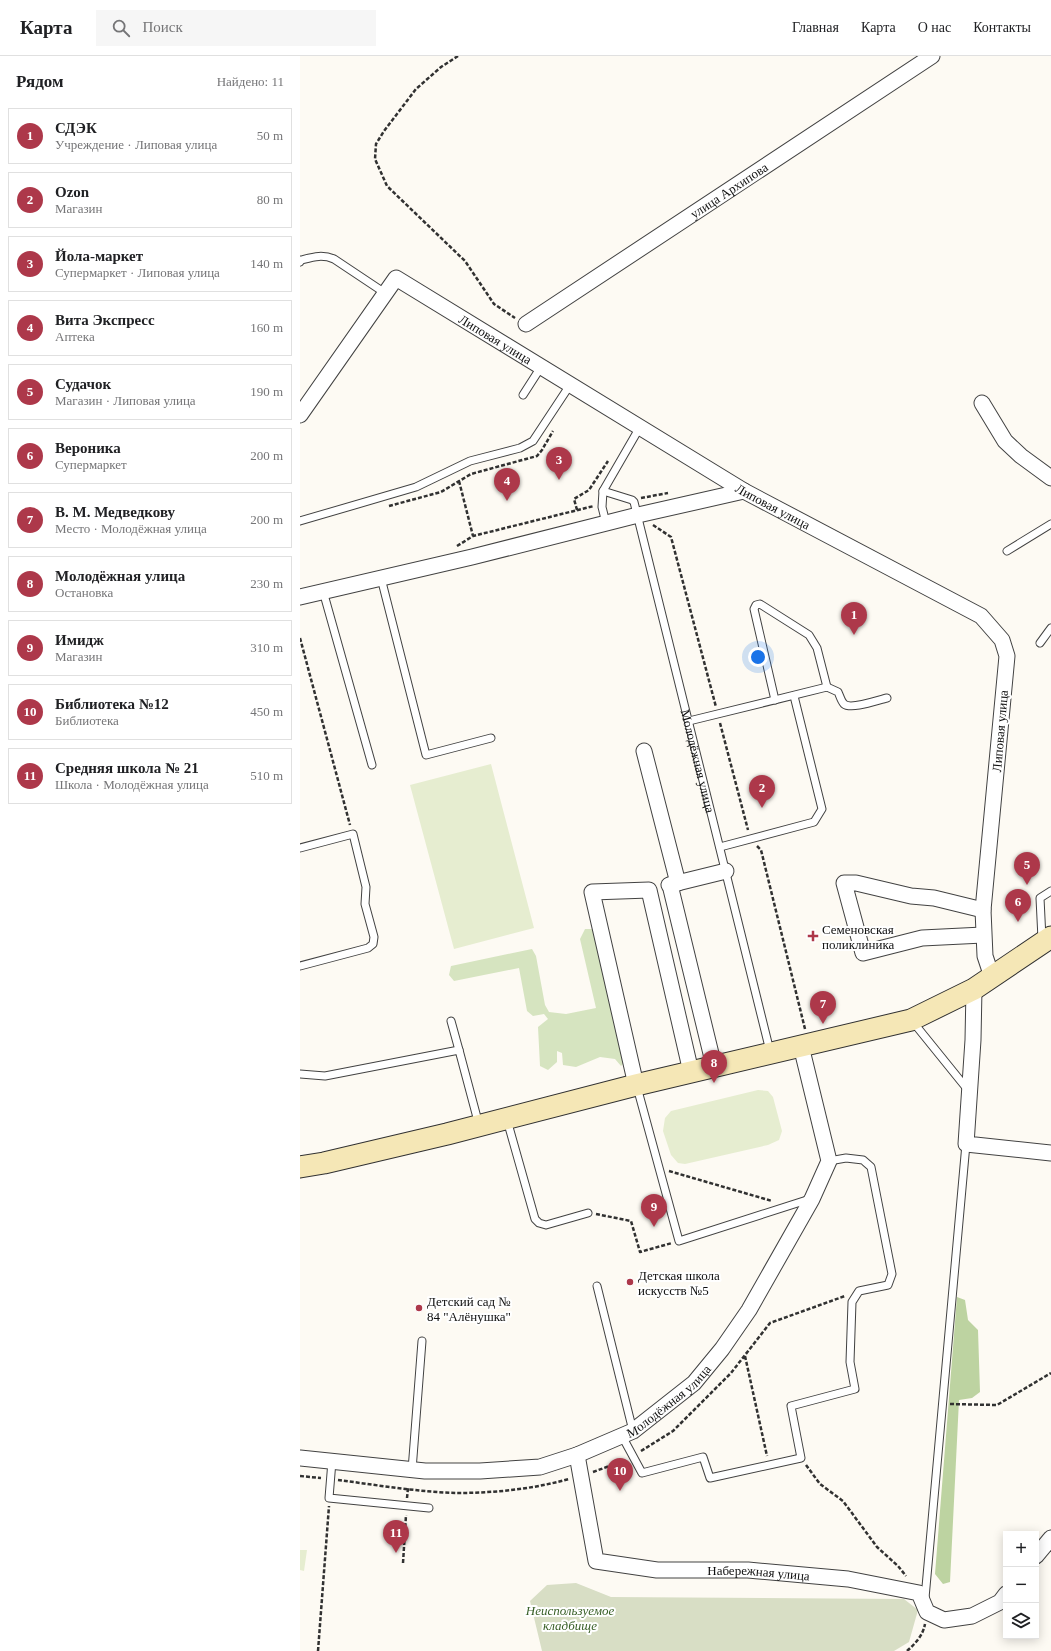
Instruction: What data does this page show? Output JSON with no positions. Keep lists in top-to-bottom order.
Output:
{
  "streets": {
    "street": [
      "улица Архипова",
      "Липовая улица",
      "Молодёжная улица",
      "Набережная улица"
    ]
  },
  "crossings": [
    ["Молодёжная улица", "Набережная улица"]
  ],
  "parks": ["Неиспользуемое кладбище"],
  "places": {
    "health": ["Семеновская поликлиника"],
    "other": ["Детская школа искусств №5", "Детский сад № 84 \"Алёнушка\""]
  },
  "page": {
    "header": "Карта",
    "search": "Поиск",
    "nav": [
      "Главная",
      "Карта",
      "О нас",
      "Контакты"
    ],
    "heading": ["Рядом", "Найдено: 11"],
    "list": [
      {
        "mark": "1",
        "name": "СДЭК",
        "note": "Учреждение · Липовая улица",
        "value": "50 m"
      },
      {
        "mark": "2",
        "name": "Ozon",
        "note": "Магазин",
        "value": "80 m"
      },
      {
        "mark": "3",
        "name": "Йола-маркет",
        "note": "Супермаркет · Липовая улица",
        "value": "140 m"
      },
      {
        "mark": "4",
        "name": "Вита Экспресс",
        "note": "Аптека",
        "value": "160 m"
      },
      {
        "mark": "5",
        "name": "Судачок",
        "note": "Магазин · Липовая улица",
        "value": "190 m"
      },
      {
        "mark": "6",
        "name": "Вероника",
        "note": "Супермаркет",
        "value": "200 m"
      },
      {
        "mark": "7",
        "name": "В. М. Медведкову",
        "note": "Место · Молодёжная улица",
        "value": "200 m"
      },
      {
        "mark": "8",
        "name": "Молодёжная улица",
        "note": "Остановка",
        "value": "230 m"
      },
      {
        "mark": "9",
        "name": "Имидж",
        "note": "Магазин",
        "value": "310 m"
      },
      {
        "mark": "10",
        "name": "Библиотека №12",
        "note": "Библиотека",
        "value": "450 m"
      },
      {
        "mark": "11",
        "name": "Средняя школа № 21",
        "note": "Школа · Молодёжная улица",
        "value": "510 m"
      }
    ],
    "pins": [
      "3",
      "4",
      "1",
      "2",
      "5",
      "6",
      "7",
      "8",
      "9",
      "10",
      "11"
    ],
    "map_buttons": ["+", "−"]
  }
}
